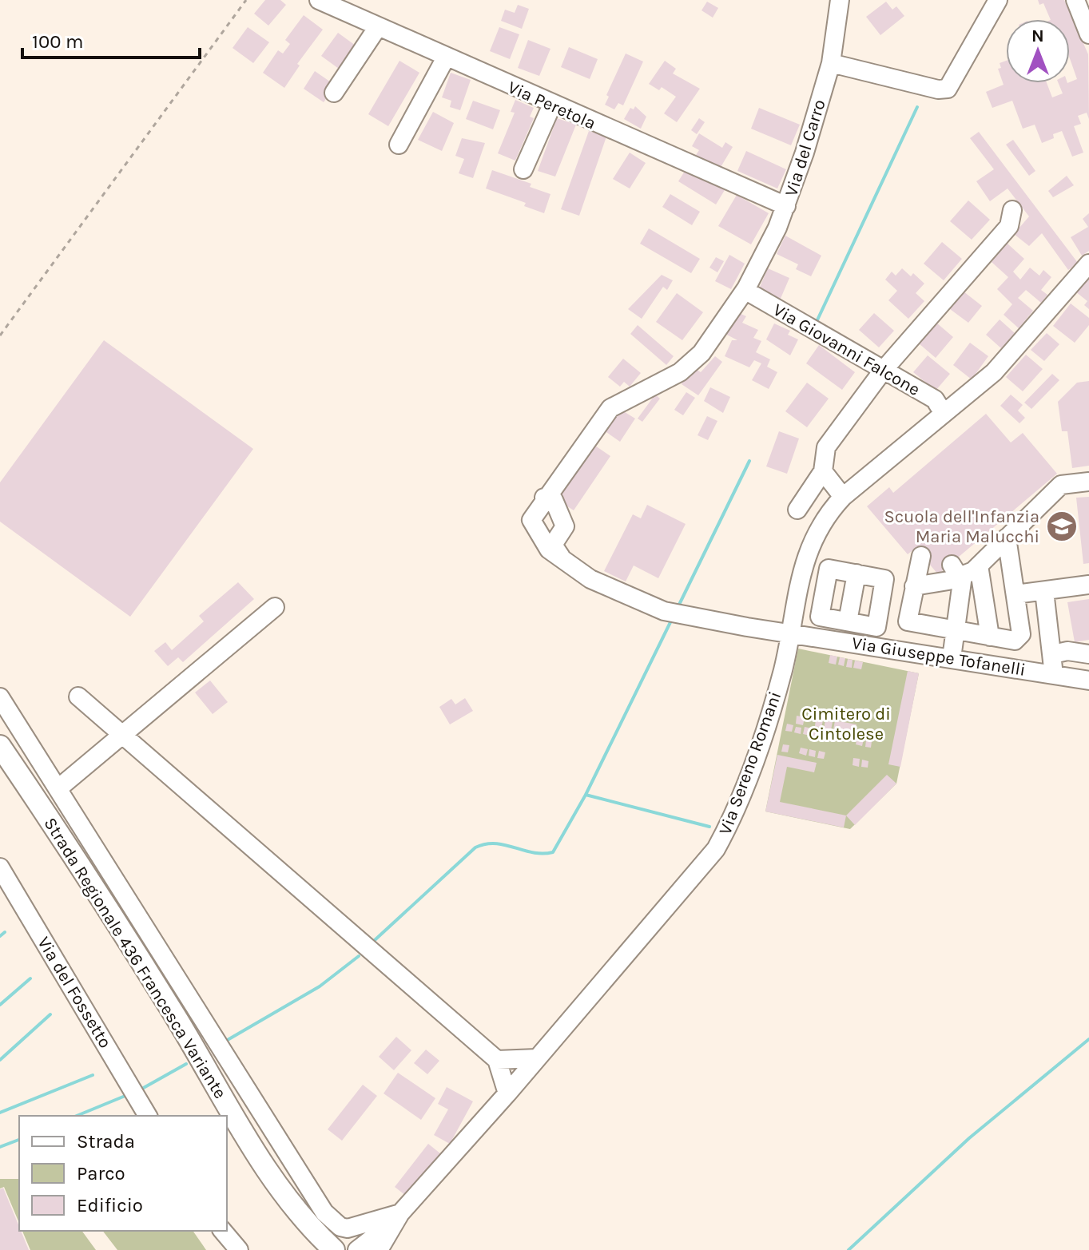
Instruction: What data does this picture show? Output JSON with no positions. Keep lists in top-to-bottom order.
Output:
{
  "streets": {
    "main road": ["Strada Regionale 436 Francesca Variante"],
    "street": [
      "Via Peretola",
      "Via del Carro",
      "Via Giovanni Falcone",
      "Via Giuseppe Tofanelli",
      "Via Sereno Romani",
      "Via del Fossetto"
    ]
  },
  "crossings": [
    ["Via Peretola", "Via del Carro"],
    ["Via del Carro", "Via Giovanni Falcone"],
    ["Via del Carro", "Via Giuseppe Tofanelli"],
    ["Via Giovanni Falcone", "Via Sereno Romani"],
    ["Via Giuseppe Tofanelli", "Via Sereno Romani"]
  ],
  "parks": ["Cimitero di Cintolese"],
  "places": {
    "school or university": ["Scuola dell'Infanzia Maria Malucchi"]
  },
  "legend": ["Strada", "Parco", "Edificio"],
  "scale_bar": "100 m",
  "north": "top"
}
